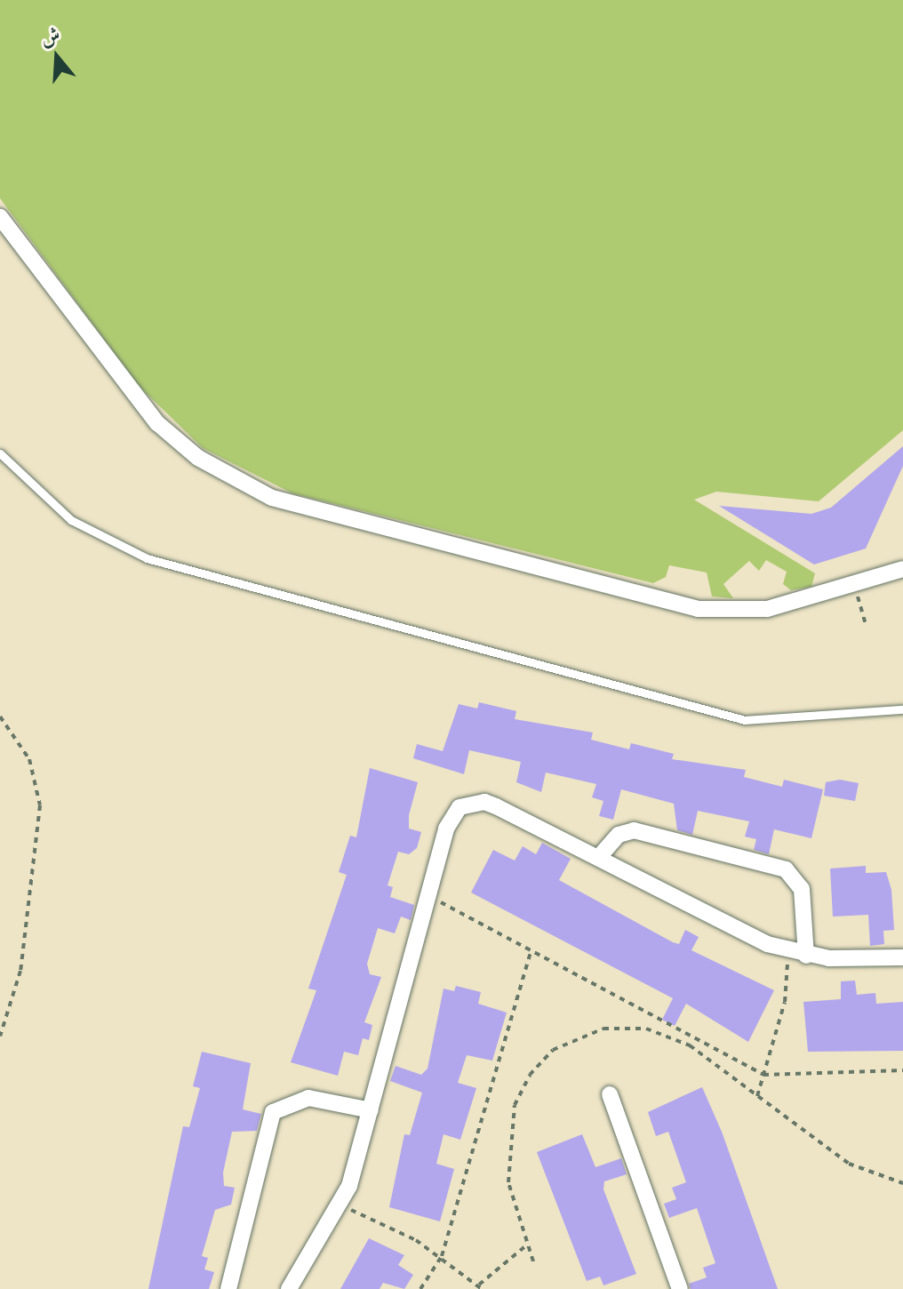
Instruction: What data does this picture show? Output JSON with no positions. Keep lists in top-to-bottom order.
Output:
{
  "north": "top"
}
